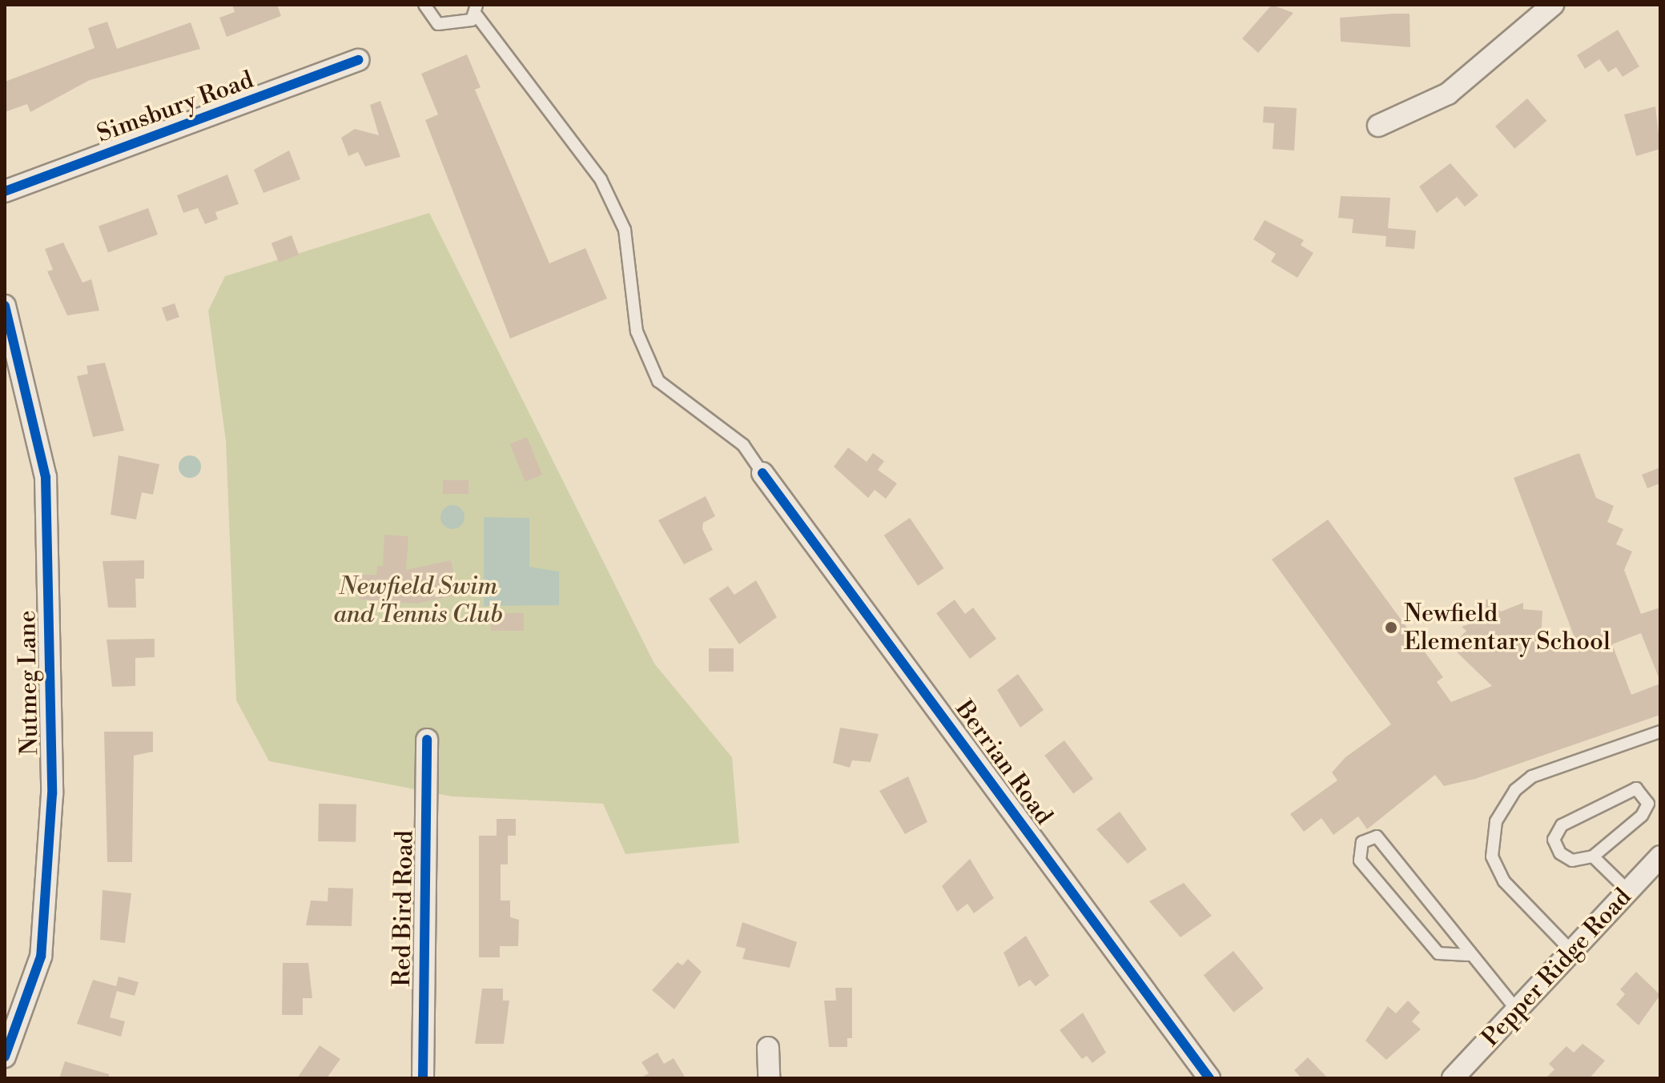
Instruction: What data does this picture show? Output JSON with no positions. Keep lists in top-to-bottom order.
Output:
{
  "streets": {
    "street": [
      "Simsbury Road",
      "Nutmeg Lane",
      "Berrian Road",
      "Red Bird Road",
      "Pepper Ridge Road"
    ]
  },
  "parks": ["Newfield Swim and Tennis Club"],
  "places": ["Newfield Elementary School"]
}
